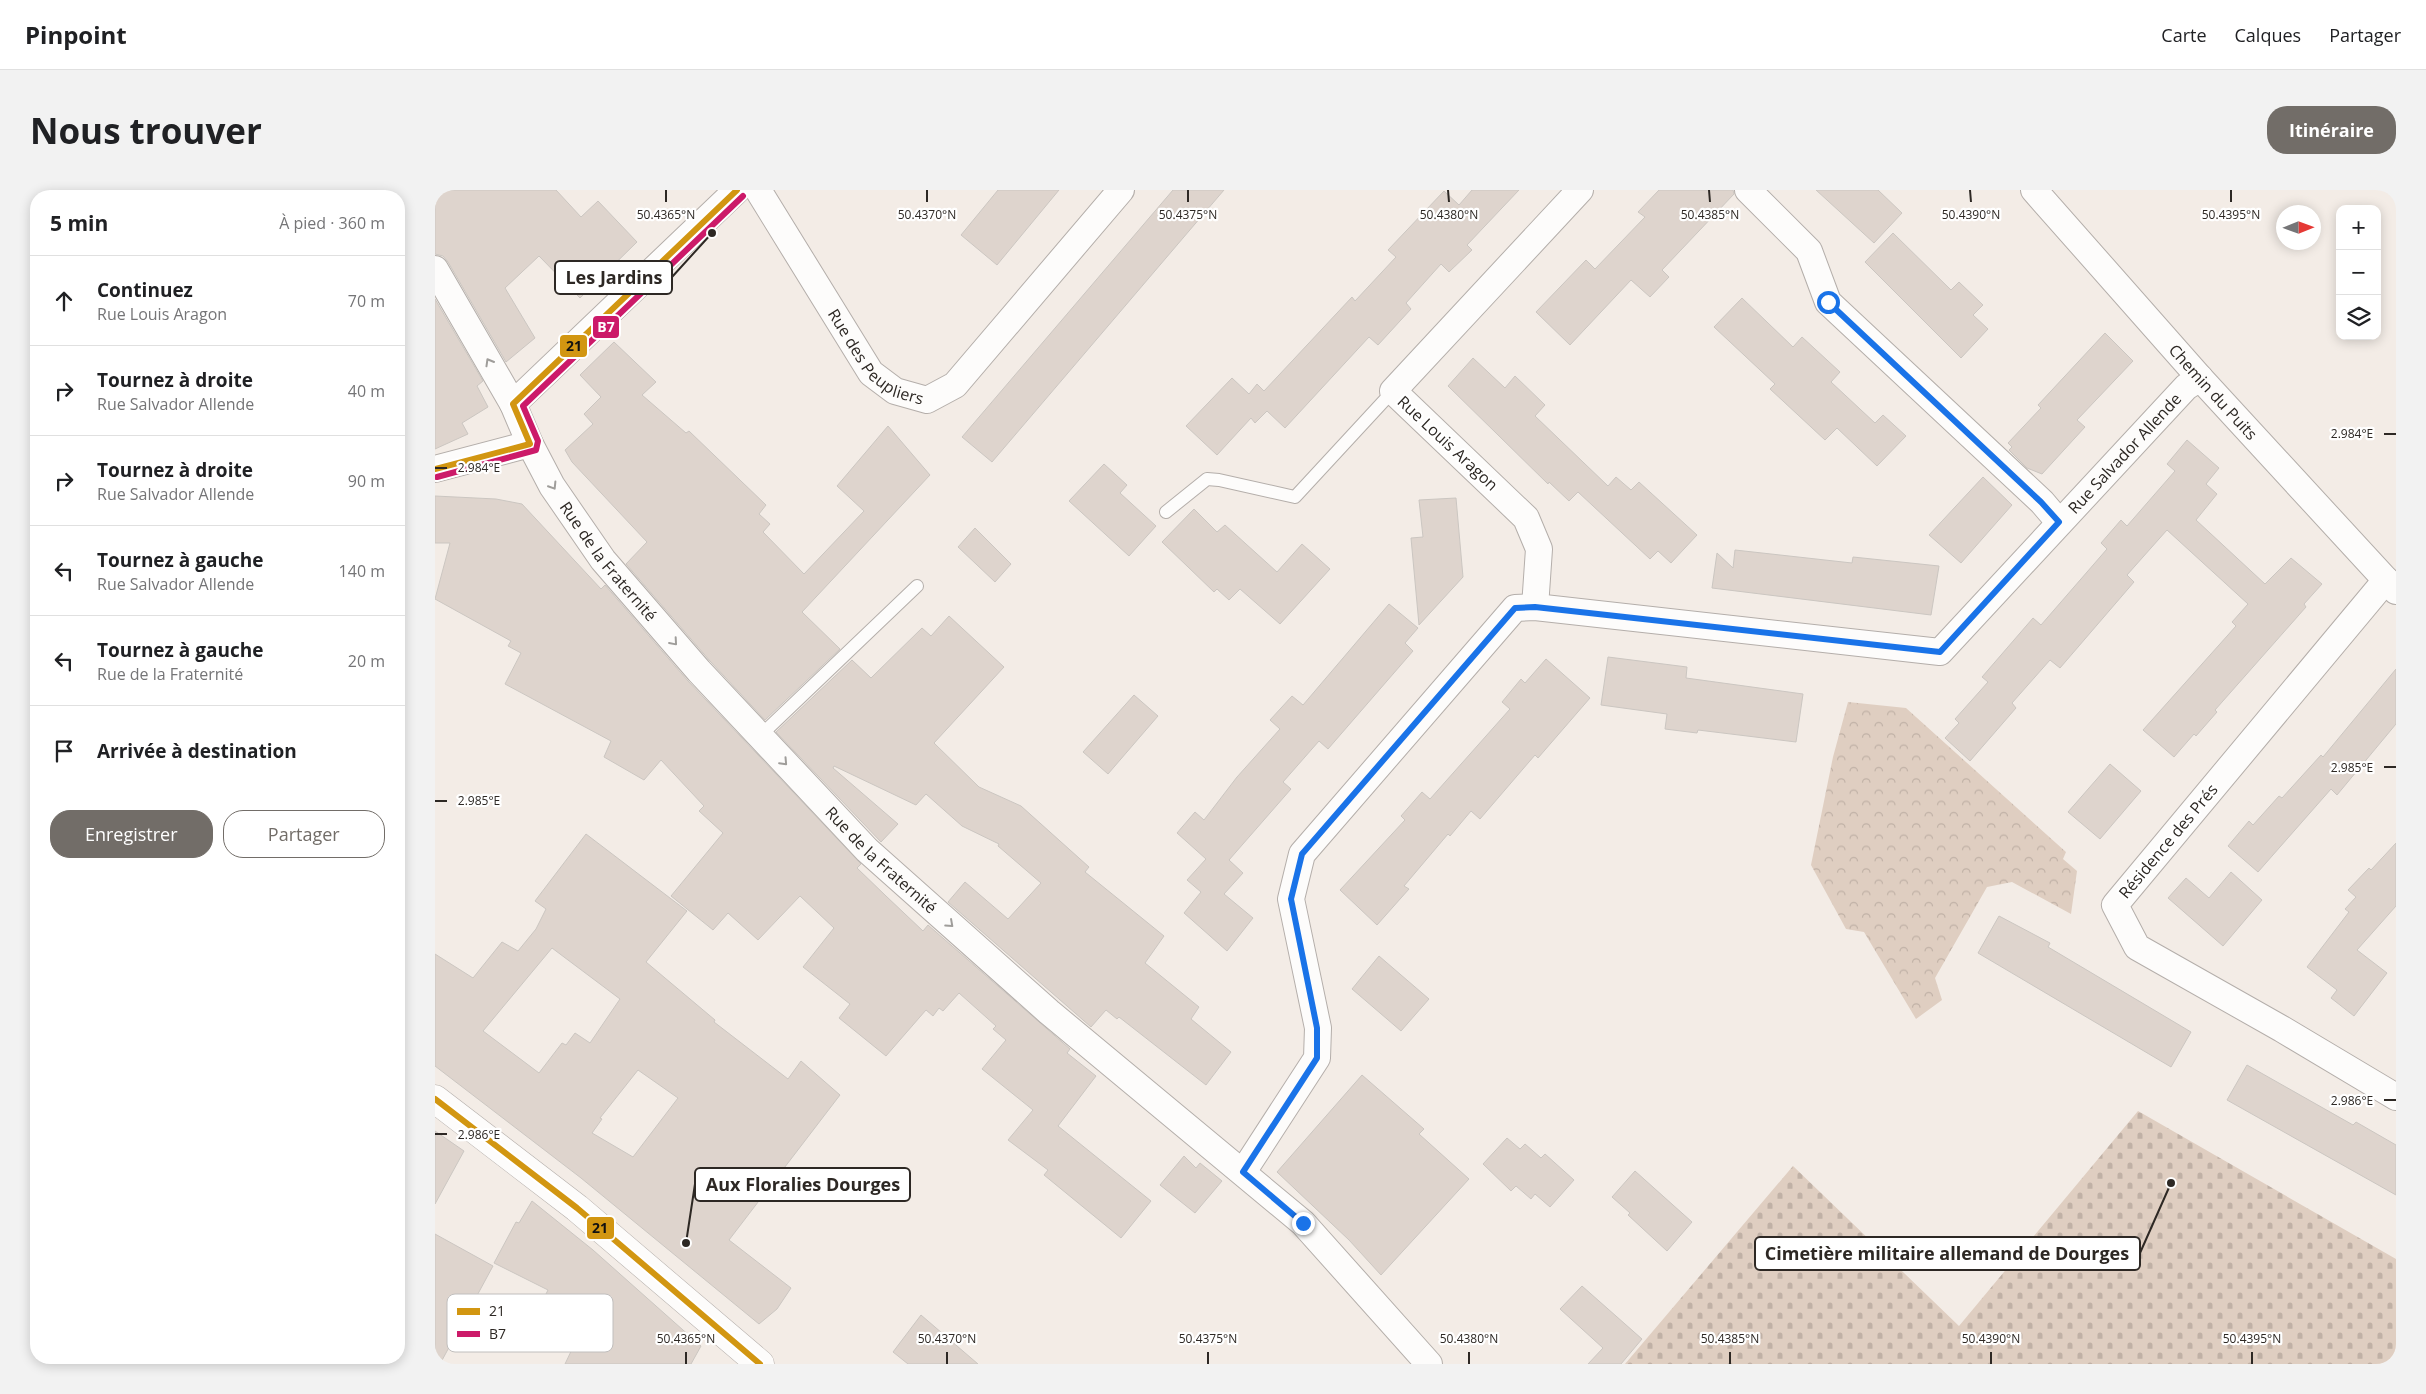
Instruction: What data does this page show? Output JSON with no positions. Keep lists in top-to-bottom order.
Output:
{
  "streets": {
    "street": [
      "Rue des Peupliers",
      "Chemin du Puits",
      "Rue Louis Aragon",
      "Rue Salvador Allende",
      "Rue de la Fraternité",
      "Résidence des Prés"
    ]
  },
  "crossings": [
    ["Chemin du Puits", "Rue Salvador Allende"],
    ["Chemin du Puits", "Résidence des Prés"],
    ["Rue Louis Aragon", "Rue Salvador Allende"],
    ["Rue Salvador Allende", "Rue de la Fraternité"]
  ],
  "places": ["Les Jardins", "Cimetière militaire allemand de Dourges", "Aux Floralies Dourges"],
  "lines": ["transit line 21", "transit line B7"],
  "legend": ["21", "B7"],
  "north": "right",
  "page": {
    "header": "Pinpoint",
    "nav": ["Carte", "Calques", "Partager"],
    "buttons": [
      "Itinéraire",
      ["Enregistrer", "Partager"]
    ],
    "title": "Nous trouver",
    "heading": ["5 min", "À pied · 360 m"],
    "map_buttons": ["+", "−"],
    "list": [
      ["Continuez", "Rue Louis Aragon", "70 m"],
      ["Tournez à droite", "Rue Salvador Allende", "40 m"],
      ["Tournez à droite", "Rue Salvador Allende", "90 m"],
      ["Tournez à gauche", "Rue Salvador Allende", "140 m"],
      ["Tournez à gauche", "Rue de la Fraternité", "20 m"],
      "Arrivée à destination"
    ]
  },
  "coordinates": [
    "50.4365°N",
    "50.4370°N",
    "50.4375°N",
    "50.4380°N",
    "50.4385°N",
    "50.4390°N",
    "50.4395°N",
    "2.984°E",
    "2.985°E",
    "2.986°E"
  ]
}
